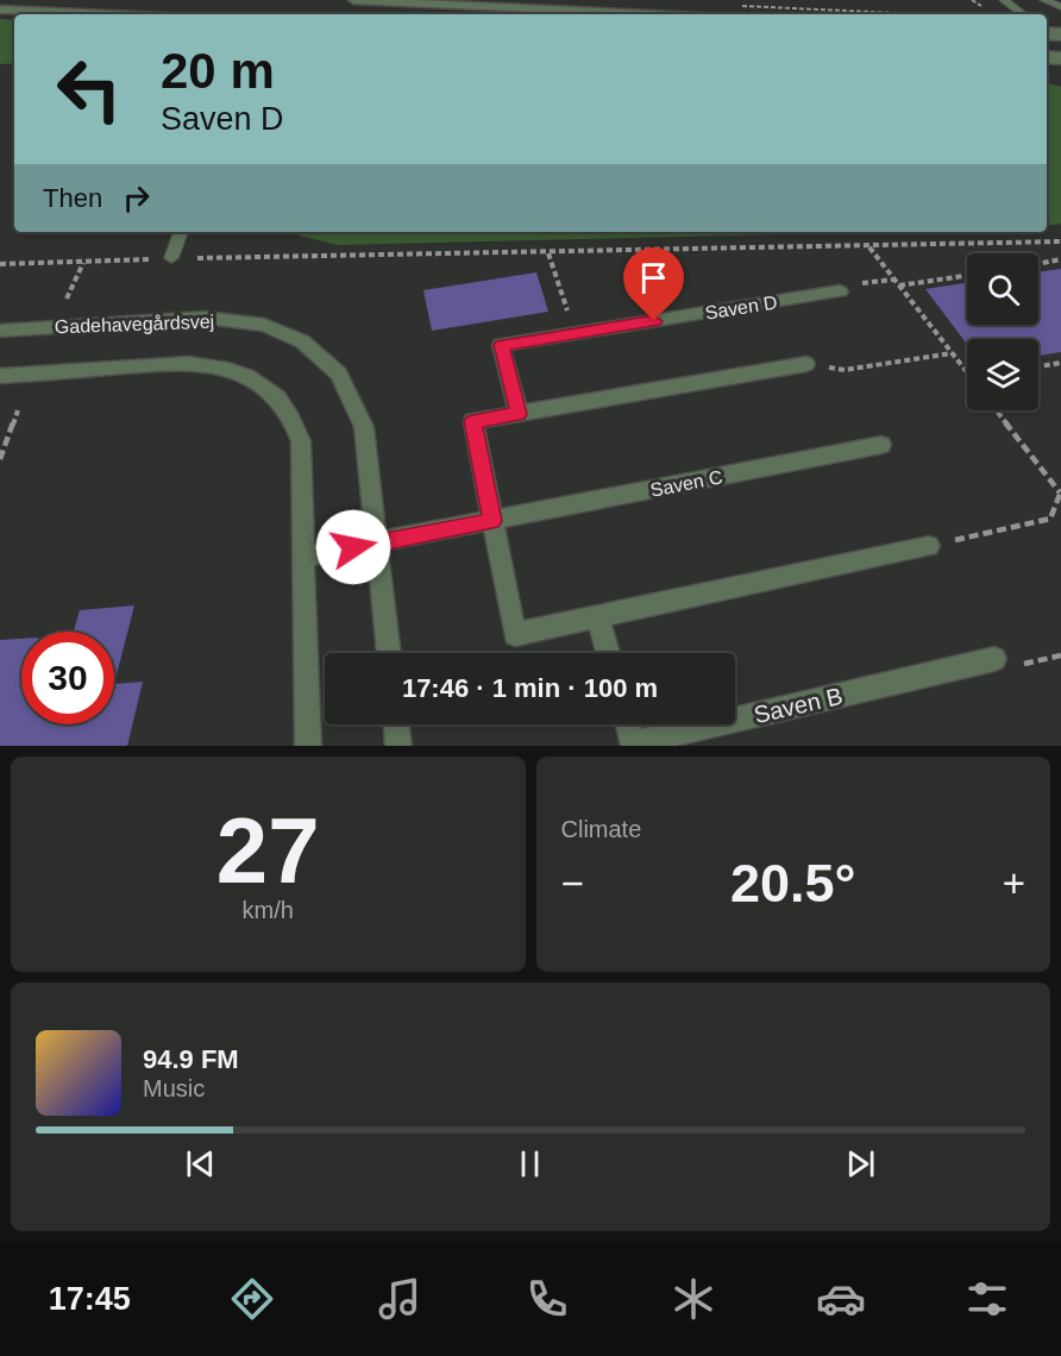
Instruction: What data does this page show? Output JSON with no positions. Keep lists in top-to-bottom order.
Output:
{
  "streets": {
    "street": [
      "Saven D",
      "Gadehavegårdsvej",
      "Saven C",
      "Saven B"
    ]
  },
  "crossings": [
    ["Gadehavegårdsvej", "Saven C"]
  ],
  "page": {
    "turn": ["20 m", "Saven D"],
    "then": "Then",
    "limit": "30",
    "trip": "17:46 · 1 min · 100 m",
    "tile": [
      ["27", "km/h"],
      "Climate"
    ],
    "heat": ["−", "20.5°", "+"],
    "song": ["94.9 FM", "Music"],
    "tabs": "17:45"
  }
}
